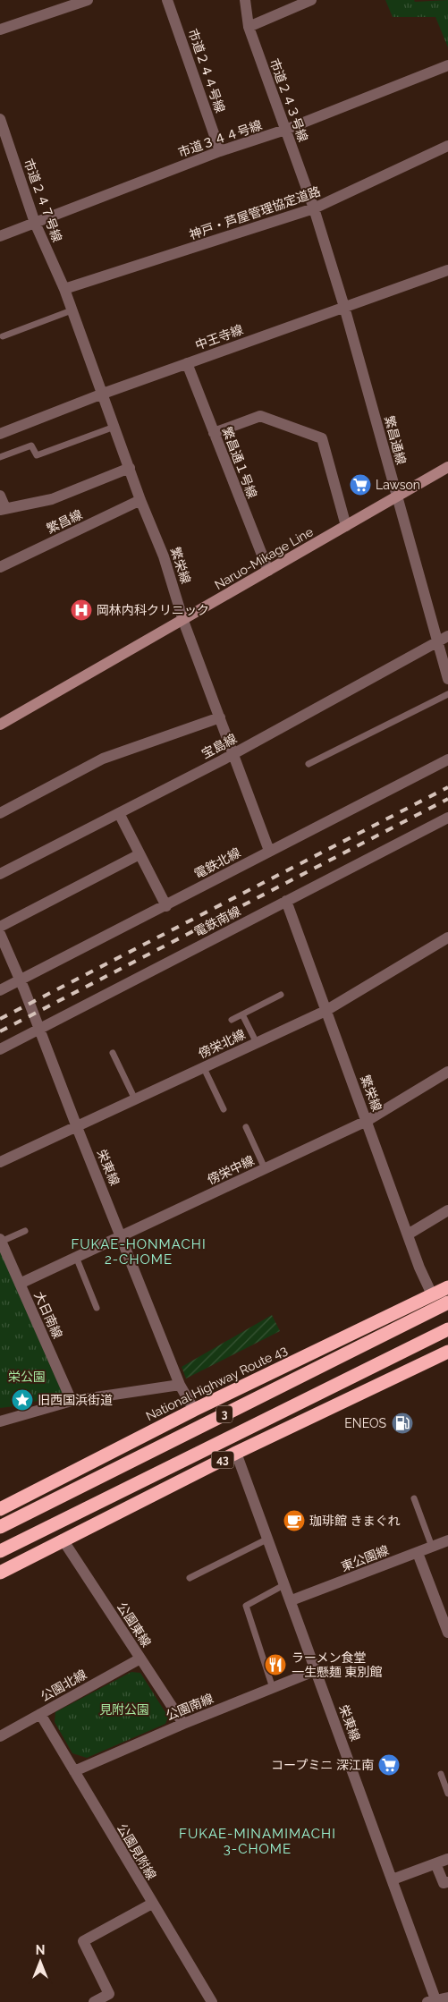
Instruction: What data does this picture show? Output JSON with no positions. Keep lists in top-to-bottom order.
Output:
{
  "streets": {
    "highway": ["National Highway Route 43", "3", "43"],
    "street": [
      "市道２４４号線",
      "市道２４３号線",
      "市道３４４号線",
      "市道２４７号線",
      "神戸・芦屋管理協定道路",
      "中王寺線",
      "繁昌通線",
      "繁昌通１号線",
      "繁昌線",
      "Naruo-Mikage Line",
      "繁栄線",
      "宝島線",
      "電鉄北線",
      "電鉄南線",
      "傍栄北線",
      "栄東線",
      "傍栄中線",
      "大日南線",
      "東公園線",
      "公園東線",
      "公園北線",
      "公園南線",
      "公園見附線"
    ]
  },
  "crossings": [
    ["市道２４４号線", "市道３４４号線"],
    ["市道２４３号線", "市道３４４号線"],
    ["市道２４３号線", "神戸・芦屋管理協定道路"],
    ["市道２４３号線", "繁昌通線"],
    ["市道３４４号線", "市道２４７号線"],
    ["市道２４７号線", "神戸・芦屋管理協定道路"],
    ["市道２４７号線", "繁栄線"],
    ["神戸・芦屋管理協定道路", "繁昌通線"],
    ["神戸・芦屋管理協定道路", "繁栄線"],
    ["中王寺線", "繁昌通線"],
    ["中王寺線", "繁昌通１号線"],
    ["中王寺線", "繁栄線"],
    ["繁昌通線", "Naruo-Mikage Line"],
    ["繁昌通線", "宝島線"],
    ["繁昌通１号線", "Naruo-Mikage Line"],
    ["繁昌線", "繁栄線"],
    ["Naruo-Mikage Line", "繁栄線"],
    ["繁栄線", "宝島線"],
    ["繁栄線", "電鉄北線"],
    ["繁栄線", "電鉄南線"],
    ["繁栄線", "傍栄北線"],
    ["繁栄線", "傍栄中線"],
    ["繁栄線", "National Highway Route 43"],
    ["電鉄北線", "栄東線"],
    ["電鉄南線", "栄東線"],
    ["傍栄北線", "栄東線"],
    ["栄東線", "傍栄中線"],
    ["栄東線", "National Highway Route 43"],
    ["栄東線", "43"],
    ["栄東線", "東公園線"],
    ["栄東線", "公園南線"],
    ["傍栄中線", "大日南線"],
    ["43", "公園東線"],
    ["公園東線", "公園北線"],
    ["公園東線", "公園南線"],
    ["公園北線", "公園見附線"],
    ["公園南線", "公園見附線"]
  ],
  "districts": ["FUKAE-HONMACHI 2-CHOME", "FUKAE-MINAMIMACHI 3-CHOME"],
  "parks": ["栄公園", "見附公園"],
  "places": {
    "supermarket": ["Lawson", "コープミニ 深江南"],
    "hospital": ["岡林内科クリニック"],
    "place": ["旧西国浜街道"],
    "fuel station": ["ENEOS"],
    "cafe": ["珈琲館 きまぐれ"],
    "restaurant": ["ラーメン食堂 一生懸麺 東別館"]
  },
  "north": "top"
}
